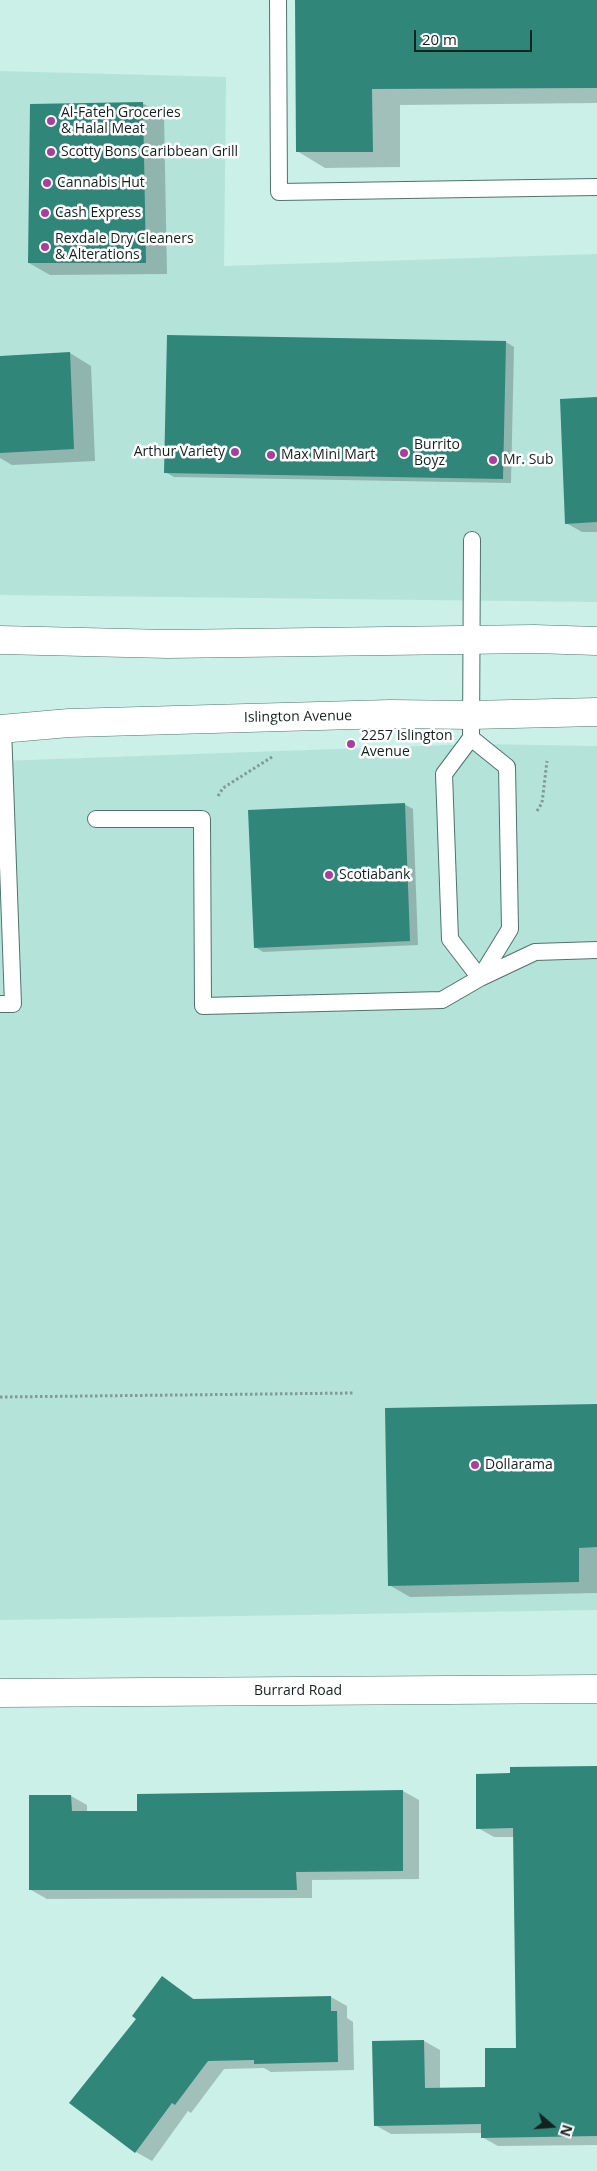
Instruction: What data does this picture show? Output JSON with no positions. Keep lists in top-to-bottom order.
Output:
{
  "streets": {
    "main road": ["Islington Avenue", "Burrard Road"]
  },
  "places": [
    "Al-Fateh Groceries & Halal Meat",
    "Scotty Bons Caribbean Grill",
    "Cannabis Hut",
    "Cash Express",
    "Rexdale Dry Cleaners & Alterations",
    "Arthur Variety",
    "Burrito Boyz",
    "Max Mini Mart",
    "Mr. Sub",
    "2257 Islington Avenue",
    "Scotiabank",
    "Dollarama"
  ],
  "scale_bar": "20 m",
  "north": "right"
}
